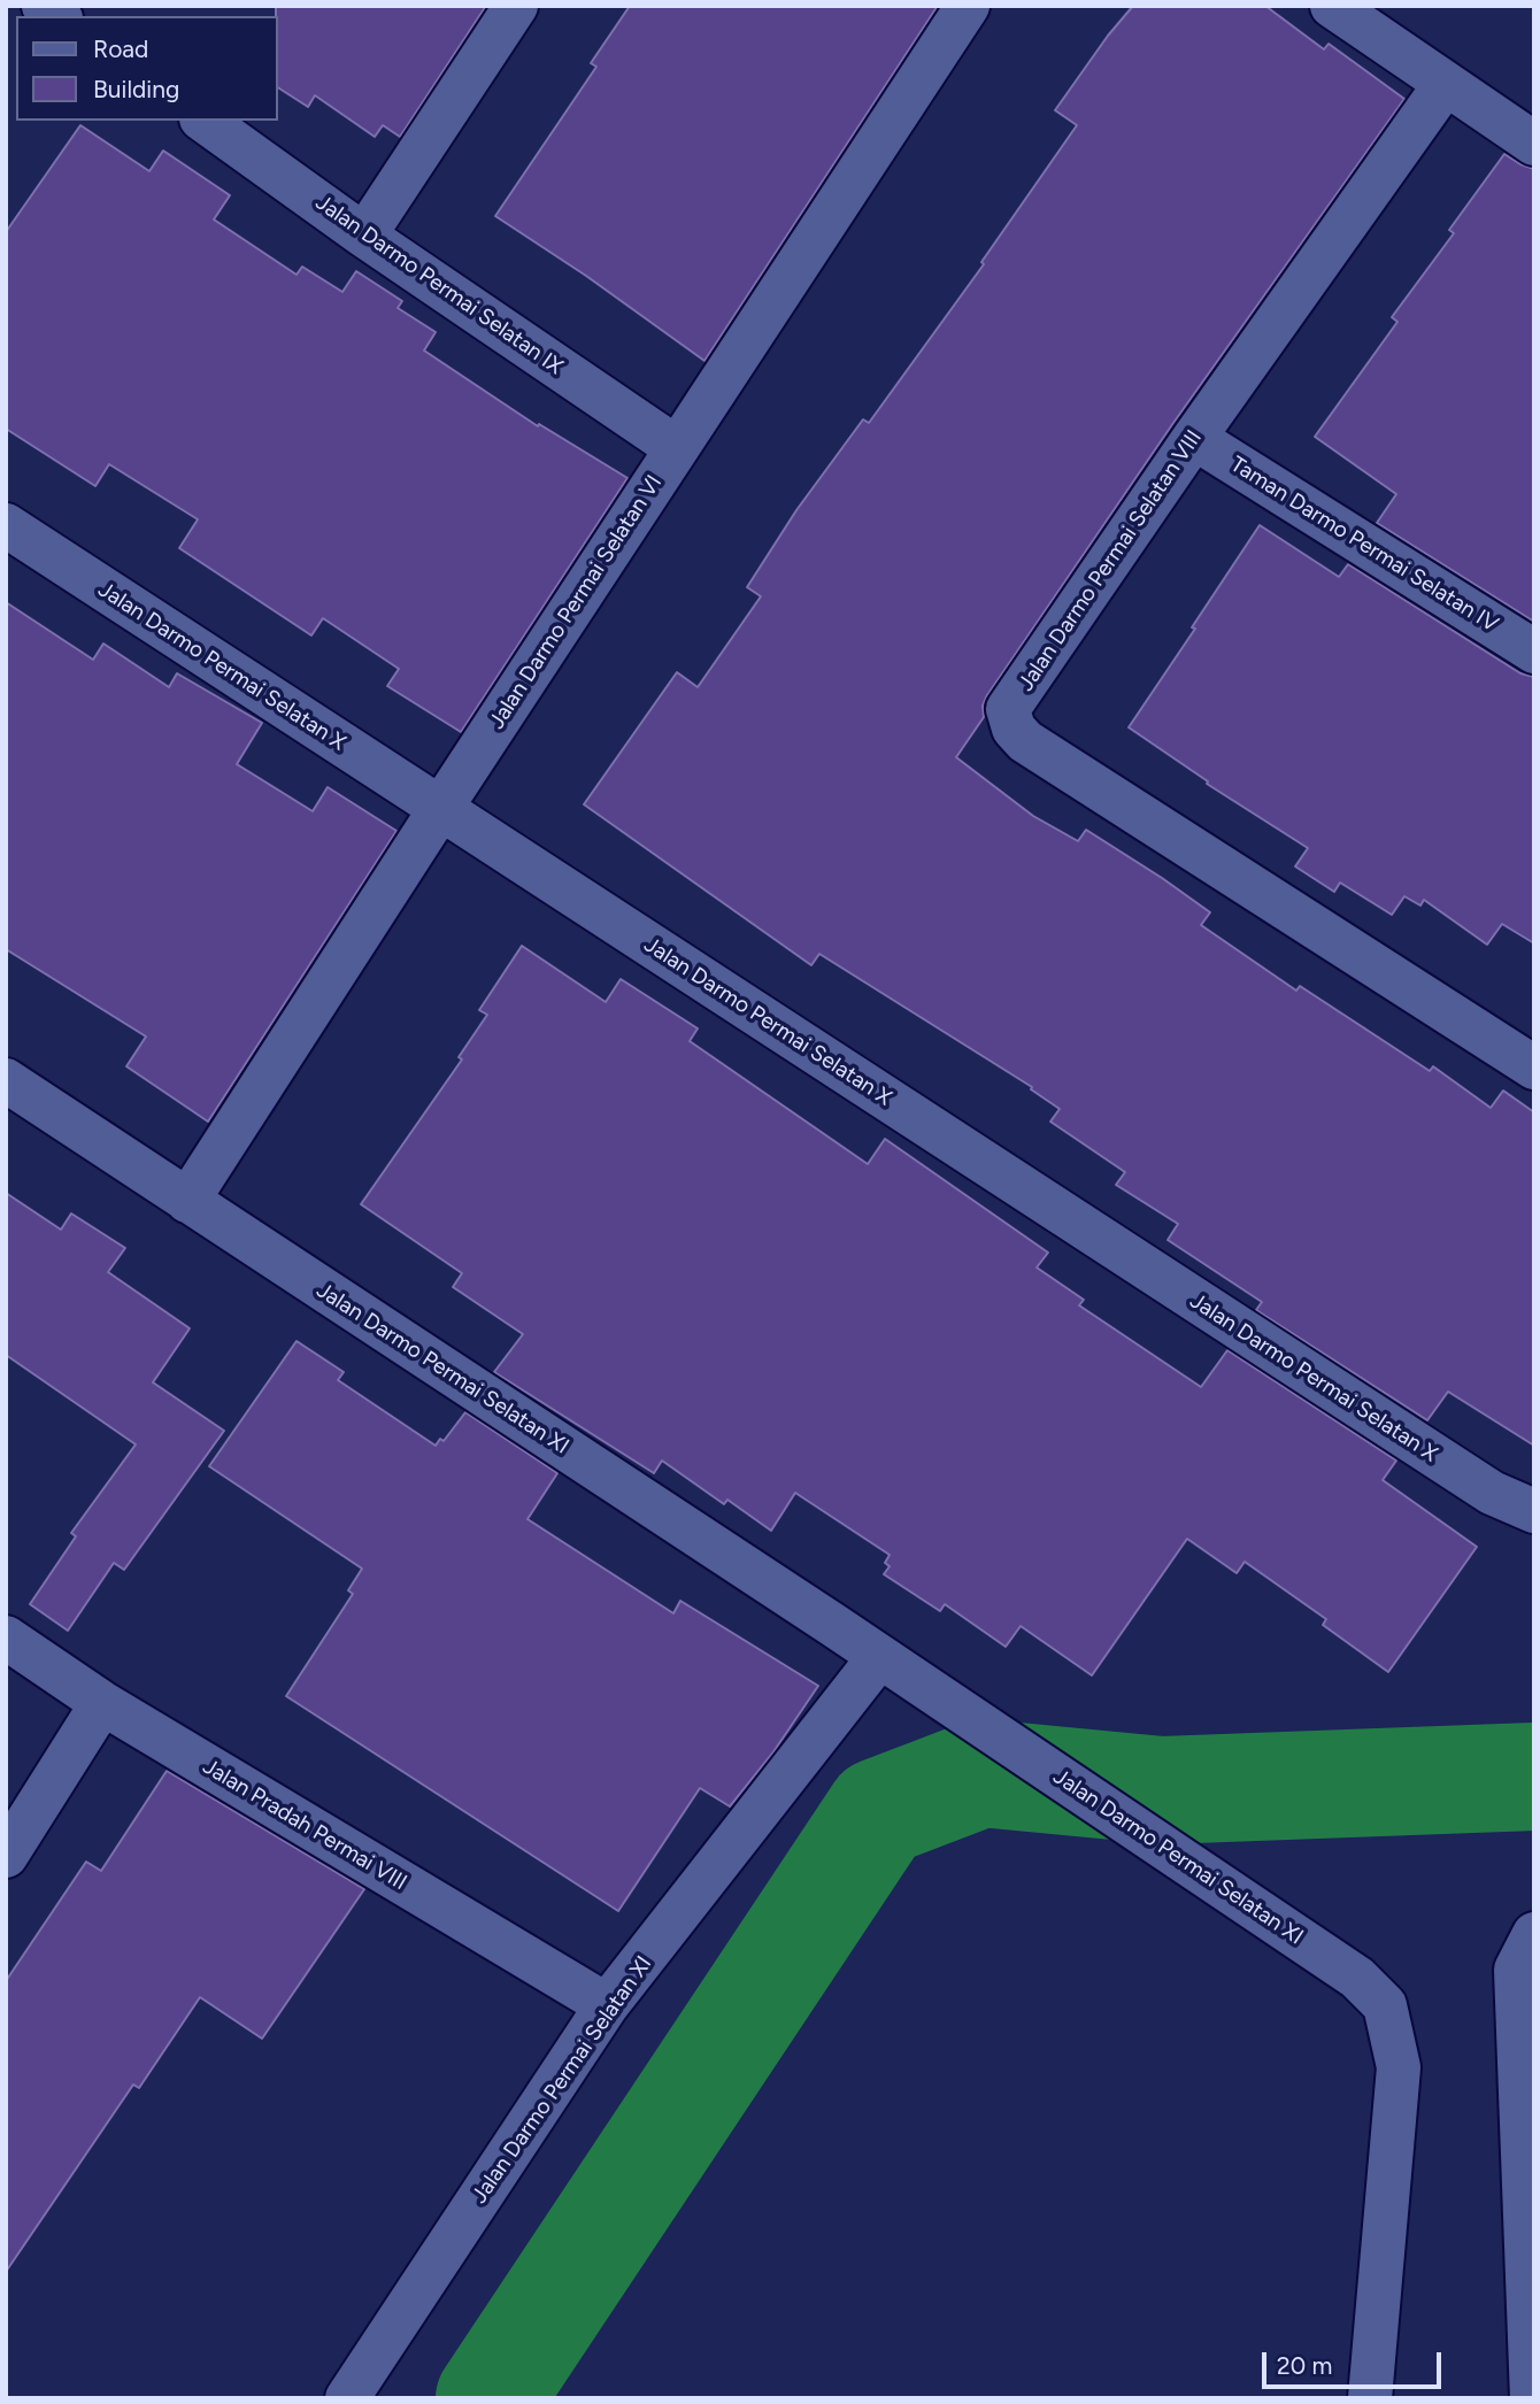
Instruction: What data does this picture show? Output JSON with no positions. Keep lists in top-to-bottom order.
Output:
{
  "streets": {
    "street": [
      "Jalan Darmo Permai Selatan IX",
      "Taman Darmo Permai Selatan IV",
      "Jalan Darmo Permai Selatan VIII",
      "Jalan Darmo Permai Selatan VI",
      "Jalan Darmo Permai Selatan X",
      "Jalan Darmo Permai Selatan XI",
      "Jalan Pradah Permai VIII"
    ]
  },
  "crossings": [
    ["Jalan Darmo Permai Selatan IX", "Jalan Darmo Permai Selatan VI"],
    ["Taman Darmo Permai Selatan IV", "Jalan Darmo Permai Selatan VIII"],
    ["Jalan Darmo Permai Selatan VI", "Jalan Darmo Permai Selatan X"],
    ["Jalan Darmo Permai Selatan VI", "Jalan Darmo Permai Selatan XI"],
    ["Jalan Darmo Permai Selatan XI", "Jalan Pradah Permai VIII"]
  ],
  "legend": ["Road", "Building"],
  "scale_bar": "20 m"
}
